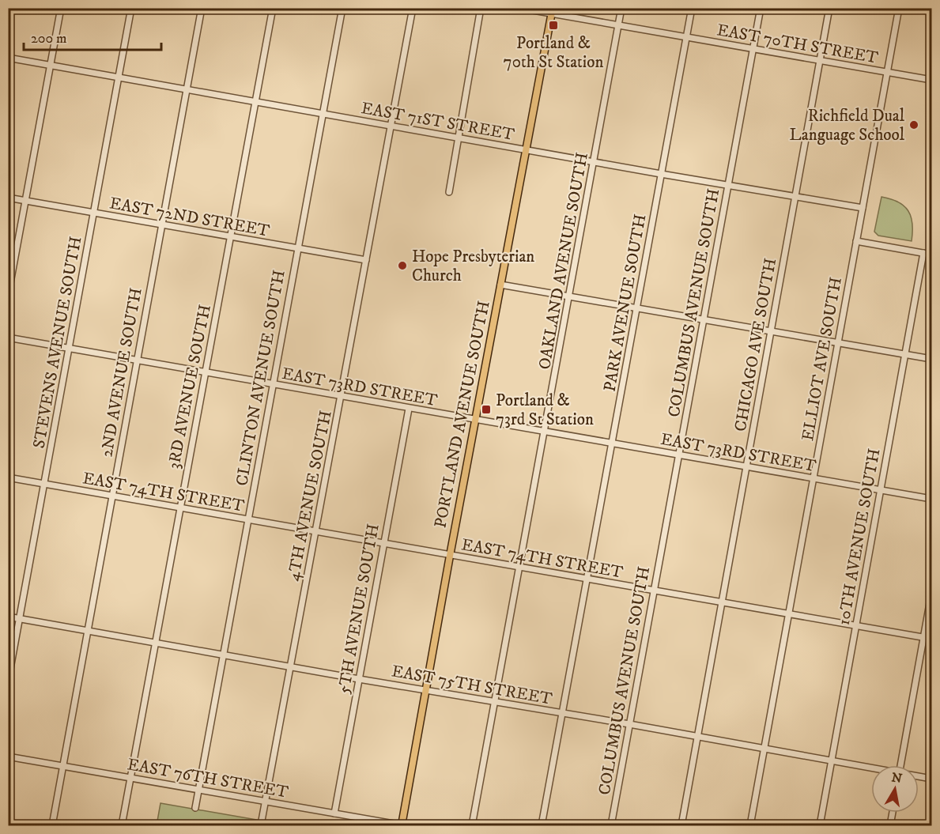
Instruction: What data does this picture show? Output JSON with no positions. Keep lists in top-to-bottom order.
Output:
{
  "streets": {
    "main road": ["PORTLAND AVENUE SOUTH"],
    "street": [
      "EAST 70TH STREET",
      "EAST 71ST STREET",
      "EAST 72ND STREET",
      "OAKLAND AVENUE SOUTH",
      "PARK AVENUE SOUTH",
      "COLUMBUS AVENUE SOUTH",
      "STEVENS AVENUE SOUTH",
      "CHICAGO AVE SOUTH",
      "ELLIOT AVE SOUTH",
      "2ND AVENUE SOUTH",
      "CLINTON AVENUE SOUTH",
      "3RD AVENUE SOUTH",
      "EAST 73RD STREET",
      "EAST 74TH STREET",
      "4TH AVENUE SOUTH",
      "10TH AVENUE SOUTH",
      "5TH AVENUE SOUTH",
      "EAST 75TH STREET",
      "EAST 76TH STREET"
    ]
  },
  "crossings": [
    ["EAST 70TH STREET", "OAKLAND AVENUE SOUTH"],
    ["EAST 70TH STREET", "PARK AVENUE SOUTH"],
    ["EAST 70TH STREET", "COLUMBUS AVENUE SOUTH"],
    ["EAST 70TH STREET", "CHICAGO AVE SOUTH"],
    ["EAST 70TH STREET", "ELLIOT AVE SOUTH"],
    ["EAST 70TH STREET", "PORTLAND AVENUE SOUTH"],
    ["EAST 71ST STREET", "OAKLAND AVENUE SOUTH"],
    ["EAST 71ST STREET", "PARK AVENUE SOUTH"],
    ["EAST 71ST STREET", "COLUMBUS AVENUE SOUTH"],
    ["EAST 71ST STREET", "STEVENS AVENUE SOUTH"],
    ["EAST 71ST STREET", "CHICAGO AVE SOUTH"],
    ["EAST 71ST STREET", "ELLIOT AVE SOUTH"],
    ["EAST 71ST STREET", "2ND AVENUE SOUTH"],
    ["EAST 71ST STREET", "CLINTON AVENUE SOUTH"],
    ["EAST 71ST STREET", "3RD AVENUE SOUTH"],
    ["EAST 71ST STREET", "PORTLAND AVENUE SOUTH"],
    ["EAST 71ST STREET", "4TH AVENUE SOUTH"],
    ["EAST 72ND STREET", "STEVENS AVENUE SOUTH"],
    ["EAST 72ND STREET", "2ND AVENUE SOUTH"],
    ["EAST 72ND STREET", "CLINTON AVENUE SOUTH"],
    ["EAST 72ND STREET", "3RD AVENUE SOUTH"],
    ["EAST 72ND STREET", "4TH AVENUE SOUTH"],
    ["OAKLAND AVENUE SOUTH", "EAST 73RD STREET"],
    ["OAKLAND AVENUE SOUTH", "EAST 74TH STREET"],
    ["OAKLAND AVENUE SOUTH", "EAST 75TH STREET"],
    ["PARK AVENUE SOUTH", "EAST 73RD STREET"],
    ["PARK AVENUE SOUTH", "EAST 74TH STREET"],
    ["PARK AVENUE SOUTH", "EAST 75TH STREET"],
    ["COLUMBUS AVENUE SOUTH", "EAST 73RD STREET"],
    ["COLUMBUS AVENUE SOUTH", "EAST 74TH STREET"],
    ["COLUMBUS AVENUE SOUTH", "EAST 75TH STREET"],
    ["STEVENS AVENUE SOUTH", "EAST 73RD STREET"],
    ["STEVENS AVENUE SOUTH", "EAST 74TH STREET"],
    ["STEVENS AVENUE SOUTH", "EAST 75TH STREET"],
    ["CHICAGO AVE SOUTH", "EAST 73RD STREET"],
    ["CHICAGO AVE SOUTH", "EAST 74TH STREET"],
    ["CHICAGO AVE SOUTH", "EAST 75TH STREET"],
    ["ELLIOT AVE SOUTH", "EAST 73RD STREET"],
    ["ELLIOT AVE SOUTH", "EAST 74TH STREET"],
    ["ELLIOT AVE SOUTH", "EAST 75TH STREET"],
    ["2ND AVENUE SOUTH", "EAST 73RD STREET"],
    ["2ND AVENUE SOUTH", "EAST 74TH STREET"],
    ["2ND AVENUE SOUTH", "EAST 75TH STREET"],
    ["2ND AVENUE SOUTH", "EAST 76TH STREET"],
    ["CLINTON AVENUE SOUTH", "EAST 73RD STREET"],
    ["CLINTON AVENUE SOUTH", "EAST 74TH STREET"],
    ["CLINTON AVENUE SOUTH", "EAST 75TH STREET"],
    ["CLINTON AVENUE SOUTH", "EAST 76TH STREET"],
    ["3RD AVENUE SOUTH", "EAST 73RD STREET"],
    ["3RD AVENUE SOUTH", "EAST 74TH STREET"],
    ["3RD AVENUE SOUTH", "EAST 75TH STREET"],
    ["3RD AVENUE SOUTH", "EAST 76TH STREET"],
    ["EAST 73RD STREET", "PORTLAND AVENUE SOUTH"],
    ["EAST 73RD STREET", "4TH AVENUE SOUTH"],
    ["EAST 73RD STREET", "10TH AVENUE SOUTH"],
    ["EAST 73RD STREET", "5TH AVENUE SOUTH"],
    ["PORTLAND AVENUE SOUTH", "EAST 74TH STREET"],
    ["PORTLAND AVENUE SOUTH", "EAST 75TH STREET"],
    ["PORTLAND AVENUE SOUTH", "EAST 76TH STREET"],
    ["EAST 74TH STREET", "4TH AVENUE SOUTH"],
    ["EAST 74TH STREET", "10TH AVENUE SOUTH"],
    ["EAST 74TH STREET", "5TH AVENUE SOUTH"],
    ["4TH AVENUE SOUTH", "EAST 75TH STREET"],
    ["4TH AVENUE SOUTH", "EAST 76TH STREET"],
    ["10TH AVENUE SOUTH", "EAST 75TH STREET"],
    ["5TH AVENUE SOUTH", "EAST 75TH STREET"],
    ["5TH AVENUE SOUTH", "EAST 76TH STREET"]
  ],
  "places": {
    "transit": ["Portland & 70th St Station", "Portland & 73rd St Station"],
    "other": ["Richfield Dual Language School", "Hope Presbyterian Church"]
  },
  "scale_bar": "200 m",
  "north": "top"
}
